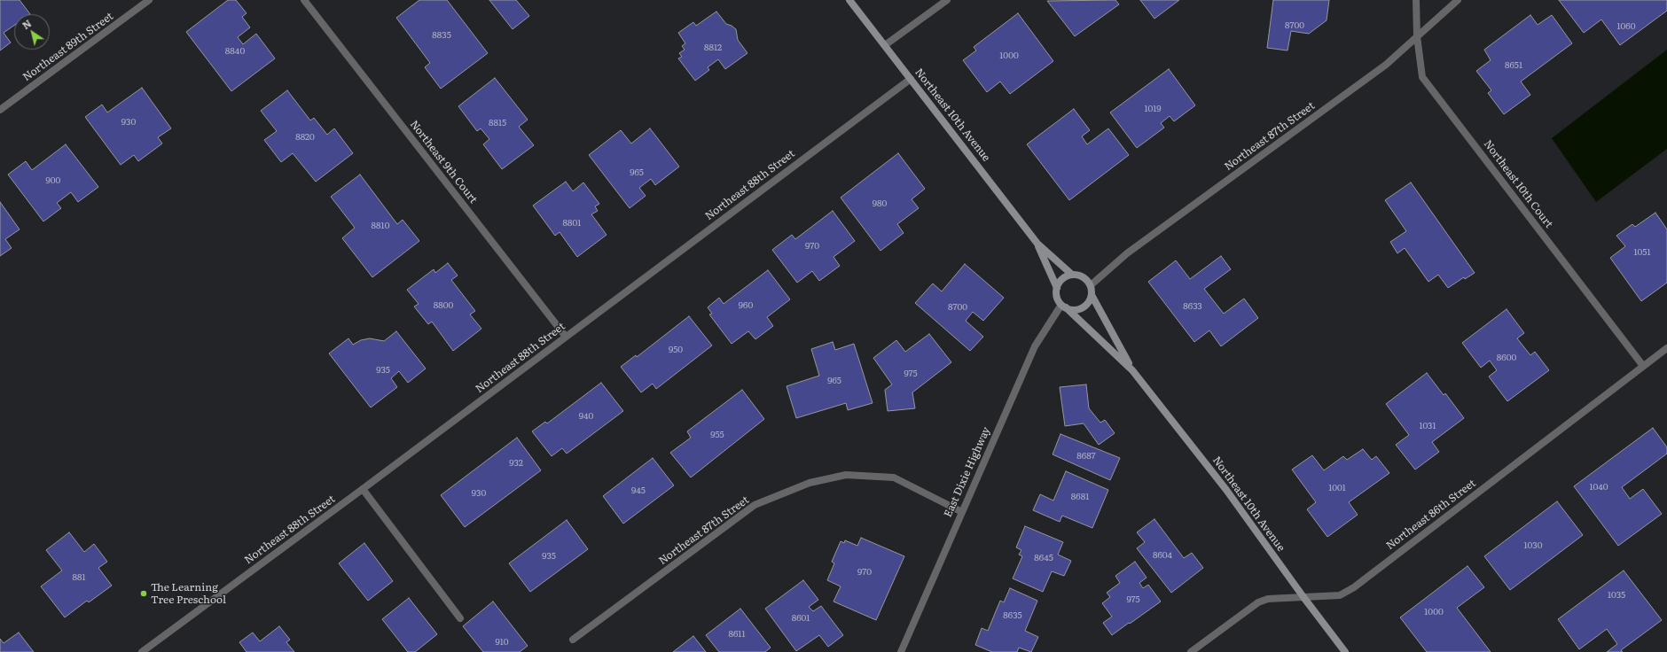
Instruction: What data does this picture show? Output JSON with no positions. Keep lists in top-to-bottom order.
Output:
{
  "streets": {
    "street": [
      "Northeast 89th Street",
      "Northeast 10th Avenue",
      "Northeast 87th Street",
      "Northeast 9th Court",
      "Northeast 10th Court",
      "Northeast 88th Street",
      "East Dixie Highway",
      "Northeast 86th Street"
    ]
  },
  "crossings": [
    ["Northeast 10th Avenue", "Northeast 87th Street"],
    ["Northeast 10th Avenue", "Northeast 88th Street"],
    ["Northeast 10th Avenue", "East Dixie Highway"],
    ["Northeast 10th Avenue", "Northeast 86th Street"],
    ["Northeast 87th Street", "Northeast 10th Court"],
    ["Northeast 87th Street", "East Dixie Highway"],
    ["Northeast 9th Court", "Northeast 88th Street"],
    ["Northeast 10th Court", "Northeast 86th Street"]
  ],
  "places": ["The Learning Tree Preschool"],
  "house_numbers": [
    "8700",
    "1060",
    "8835",
    "8812",
    "8840",
    "1000",
    "8651",
    "1019",
    "930",
    "8815",
    "8820",
    "965",
    "900",
    "980",
    "8801",
    "8810",
    "970",
    "1051",
    "8800",
    "960",
    "8633",
    "8700",
    "950",
    "8600",
    "935",
    "975",
    "965",
    "940",
    "1031",
    "955",
    "8687",
    "932",
    "1040",
    "1001",
    "945",
    "930",
    "8681",
    "1030",
    "8604",
    "935",
    "8645",
    "970",
    "881",
    "1035",
    "975",
    "1000",
    "8635",
    "8601",
    "8611",
    "910"
  ],
  "north": "top left"
}
